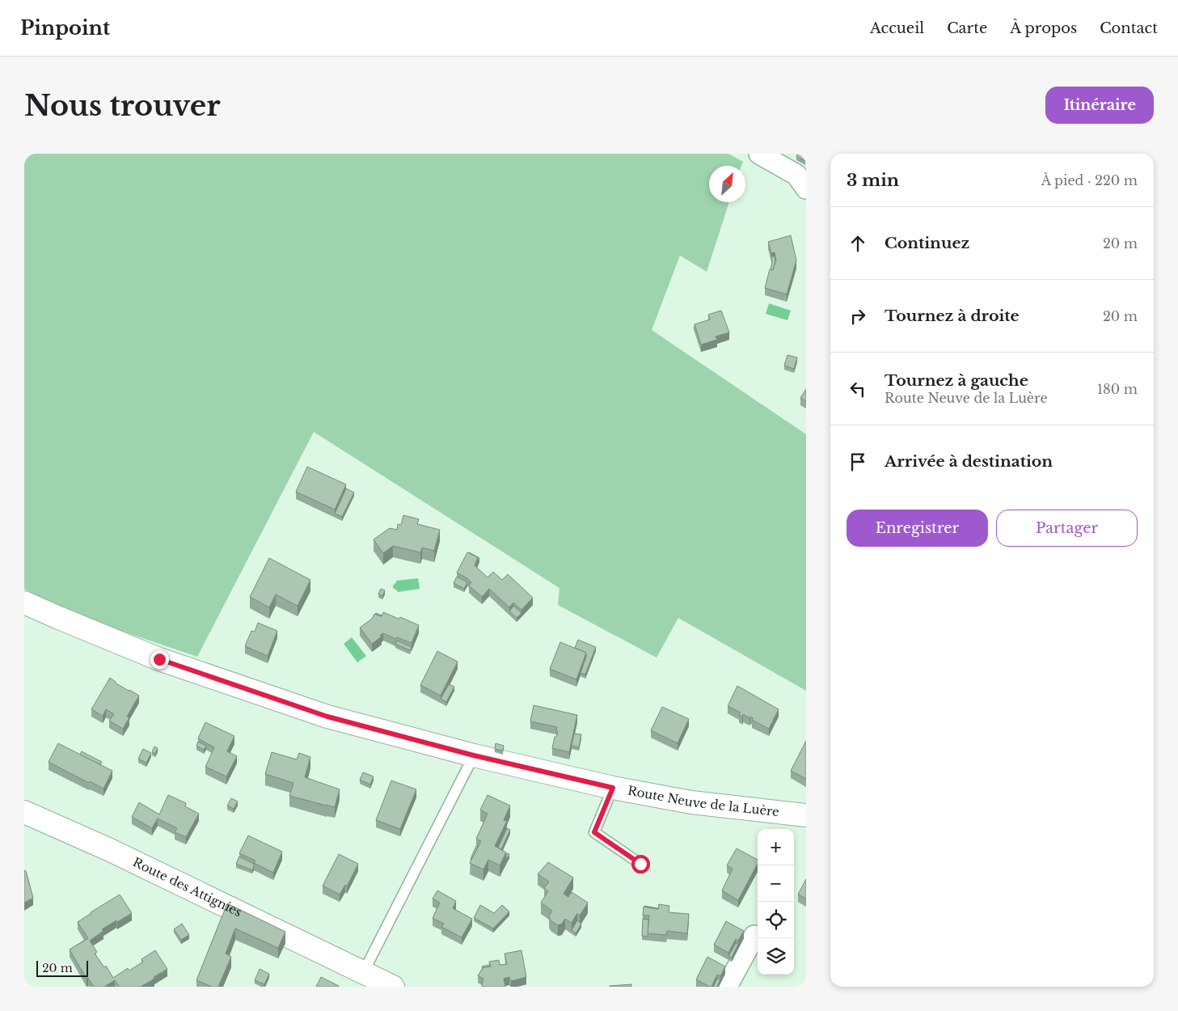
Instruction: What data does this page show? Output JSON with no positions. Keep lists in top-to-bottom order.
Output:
{
  "streets": {
    "street": ["Route Neuve de la Luère", "Route des Attignies"]
  },
  "scale_bar": "20 m",
  "north": "top right",
  "page": {
    "header": "Pinpoint",
    "nav": [
      "Accueil",
      "Carte",
      "À propos",
      "Contact"
    ],
    "buttons": [
      "Itinéraire",
      ["Enregistrer", "Partager"]
    ],
    "title": "Nous trouver",
    "heading": ["3 min", "À pied · 220 m"],
    "list": [
      ["Continuez", "20 m"],
      ["Tournez à droite", "20 m"],
      ["Tournez à gauche", "Route Neuve de la Luère", "180 m"],
      "Arrivée à destination"
    ],
    "map_buttons": ["+", "−"],
    "scale": "20 m"
  }
}
